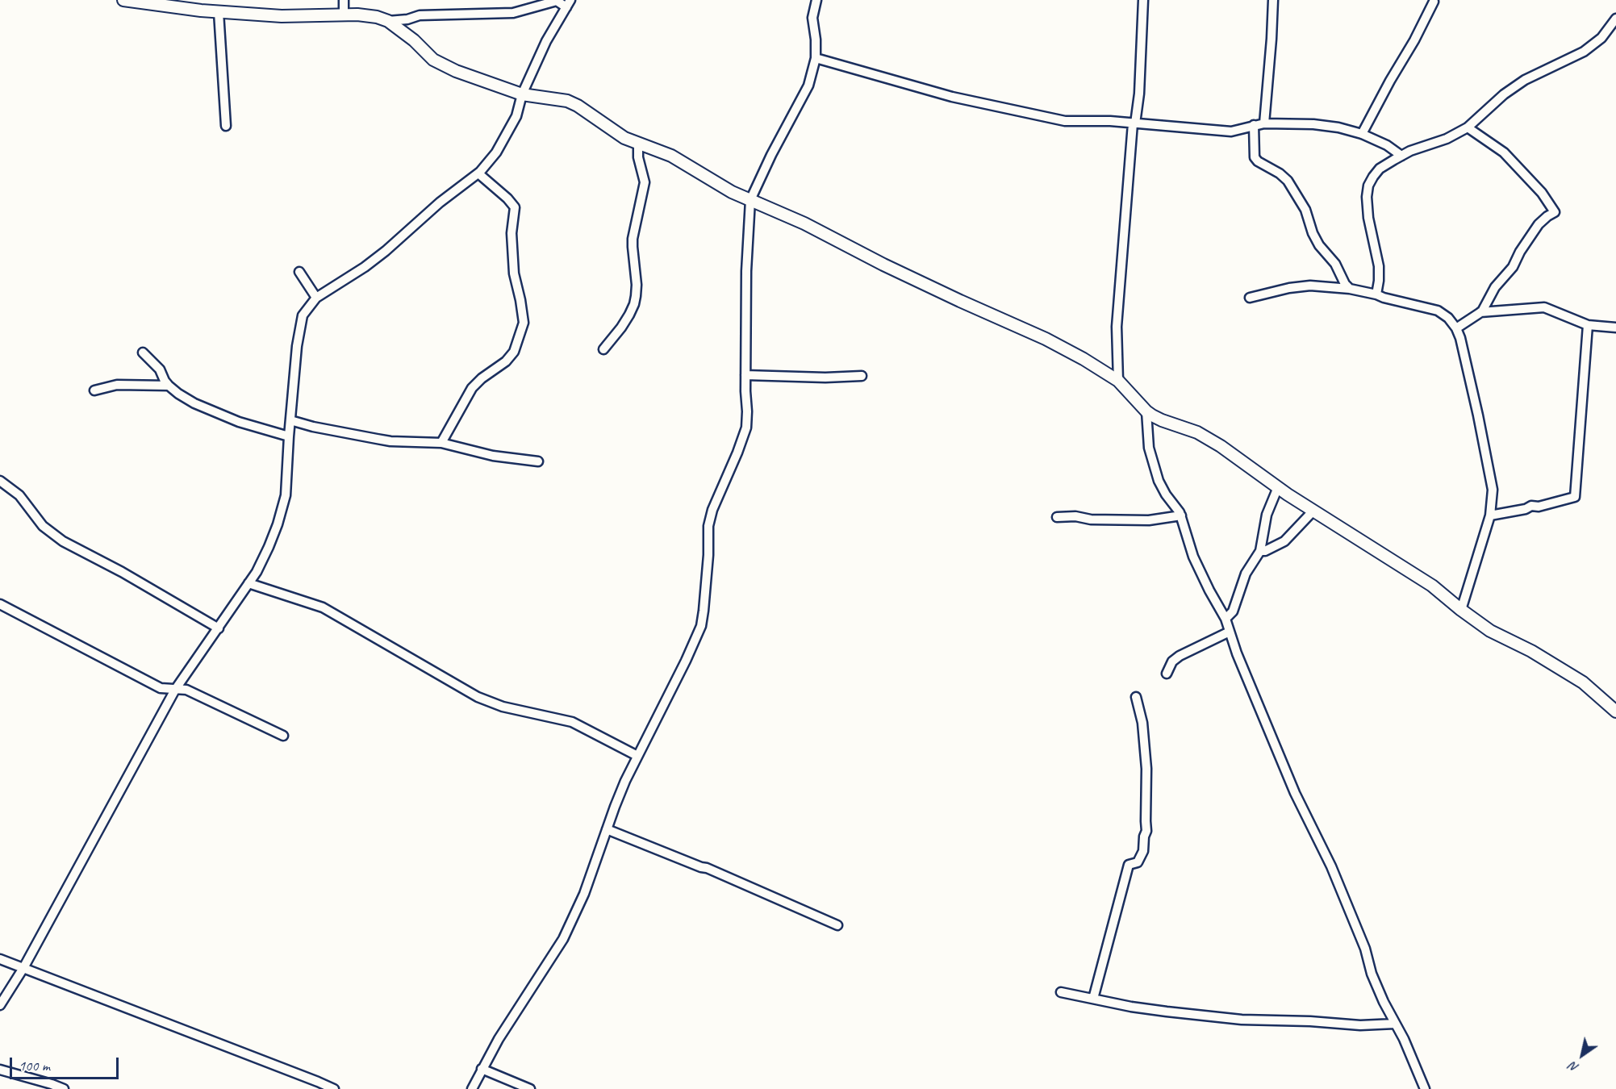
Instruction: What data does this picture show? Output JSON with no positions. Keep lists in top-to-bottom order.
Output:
{
  "scale_bar": "100 m",
  "north": "bottom left"
}
